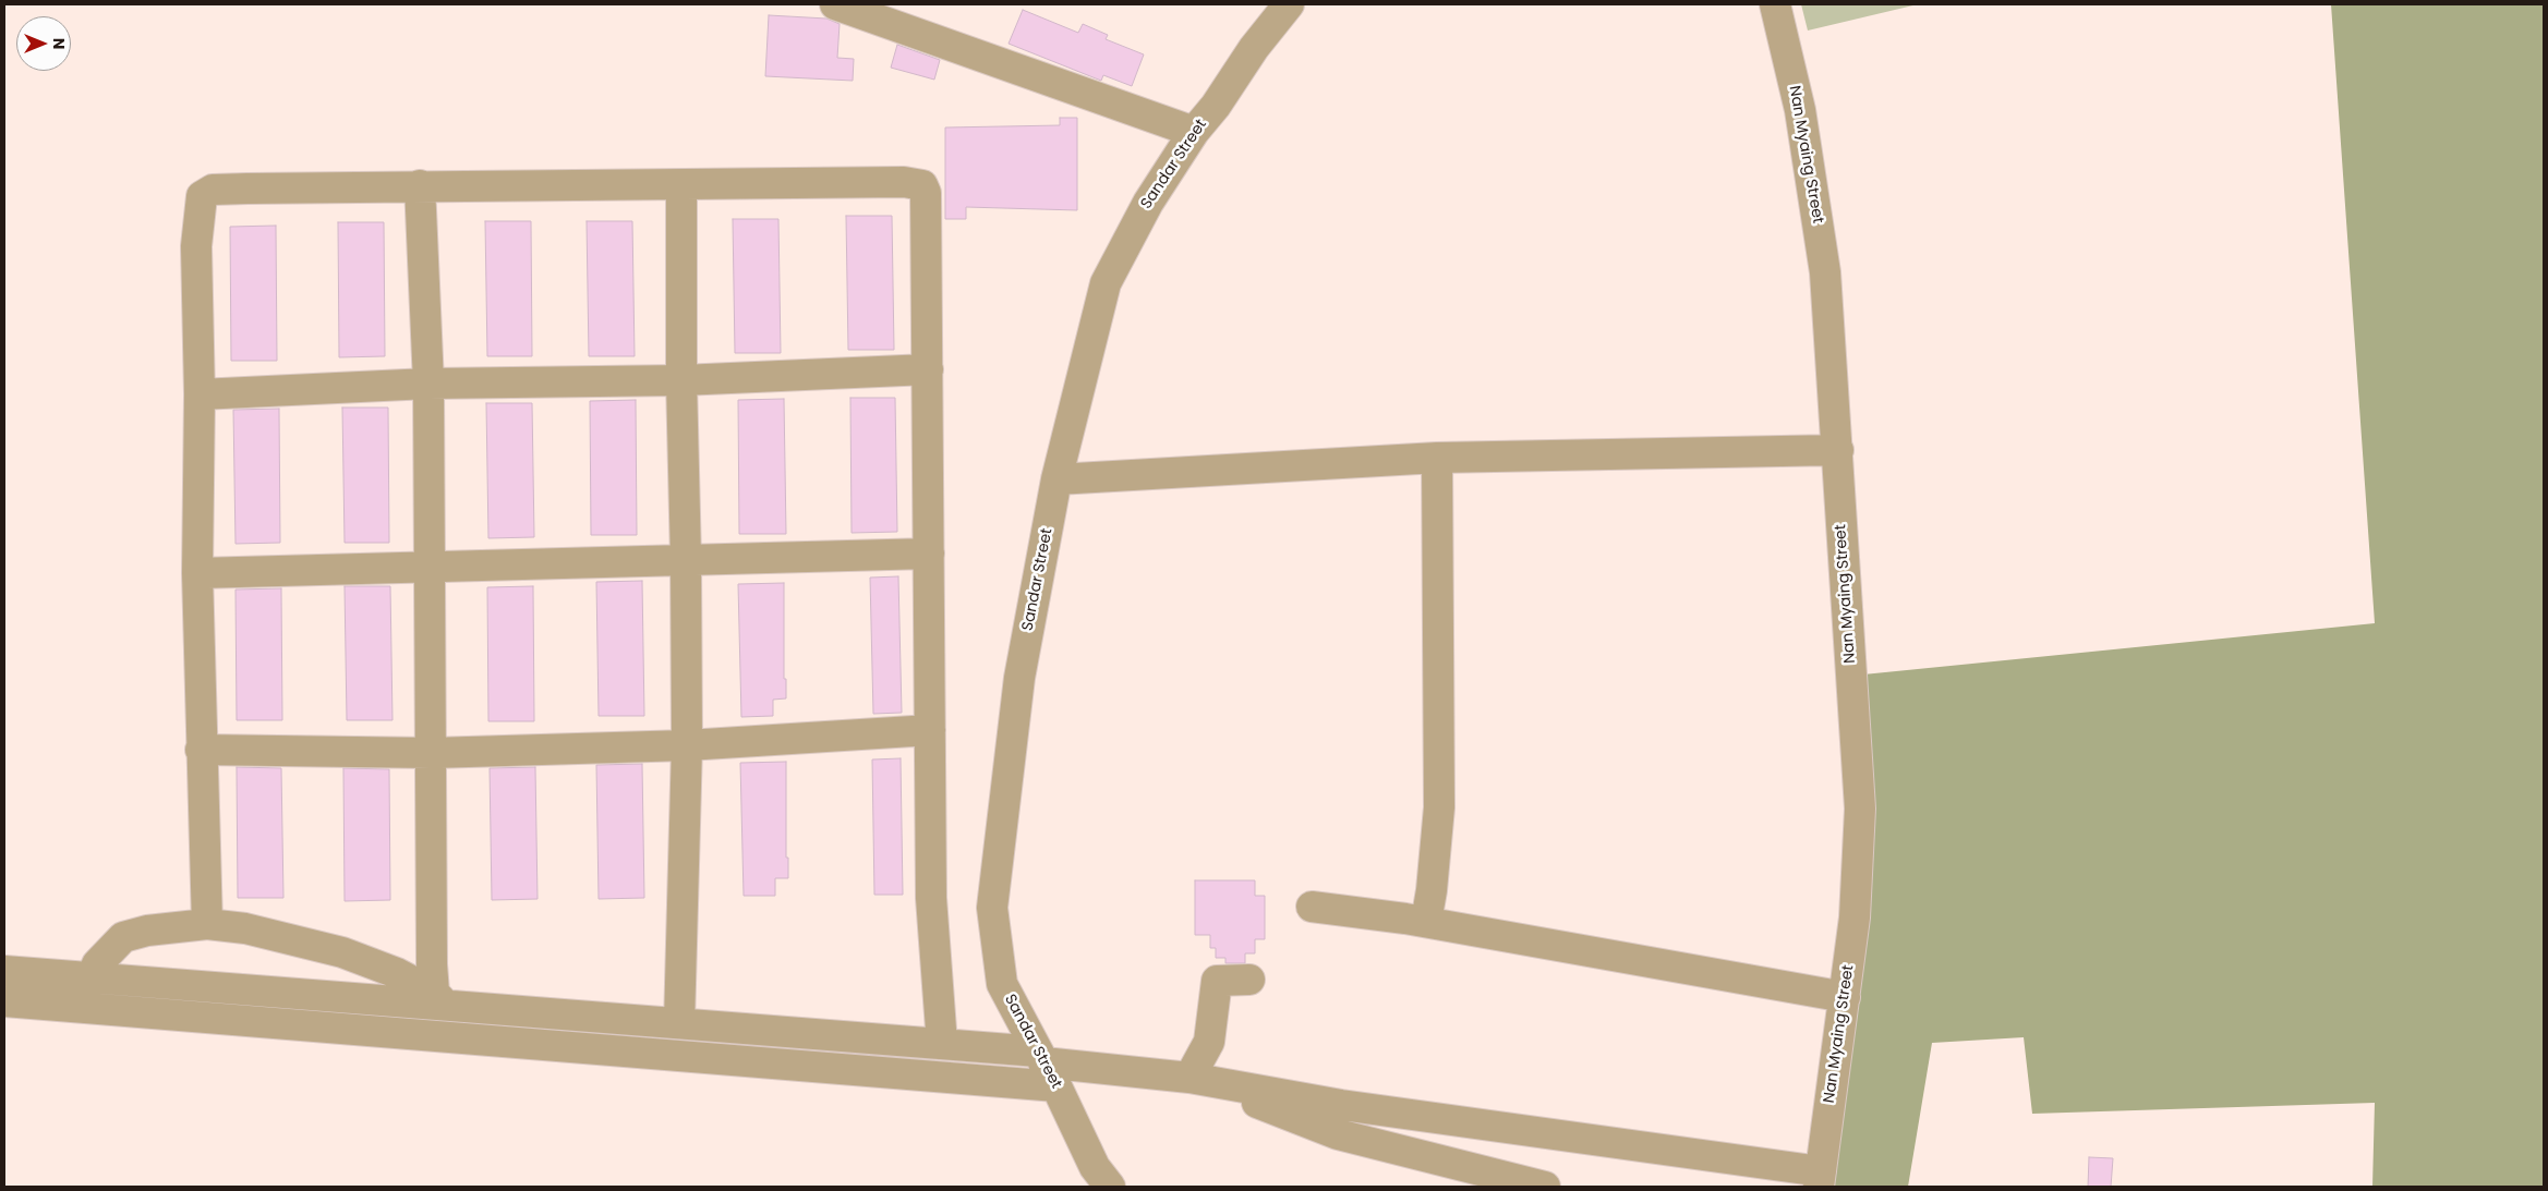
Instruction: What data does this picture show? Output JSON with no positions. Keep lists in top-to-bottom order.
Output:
{
  "streets": {
    "street": ["Nan Myaing Street", "Sandar Street"]
  },
  "north": "right"
}
